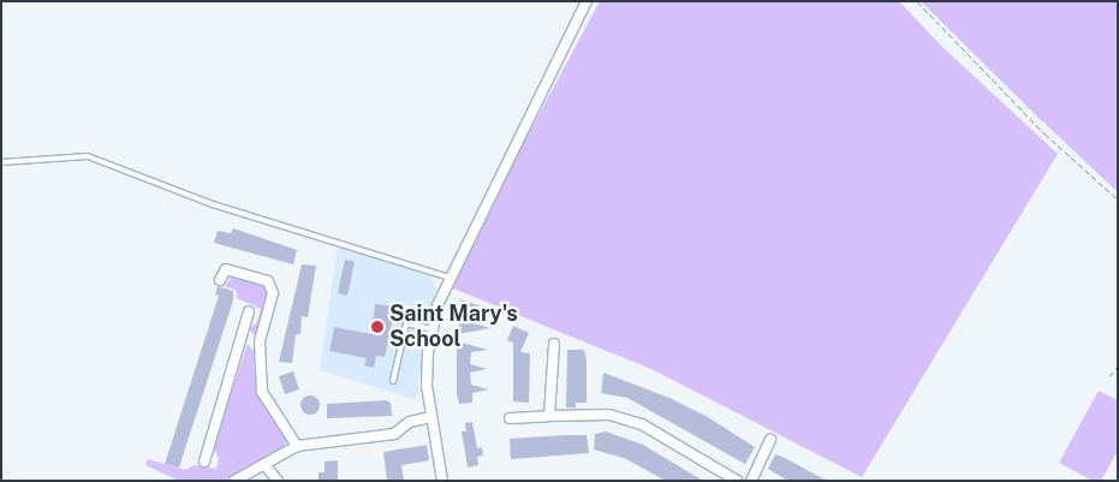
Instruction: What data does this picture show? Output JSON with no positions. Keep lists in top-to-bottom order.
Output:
{
  "places": ["Saint Mary's School"]
}
